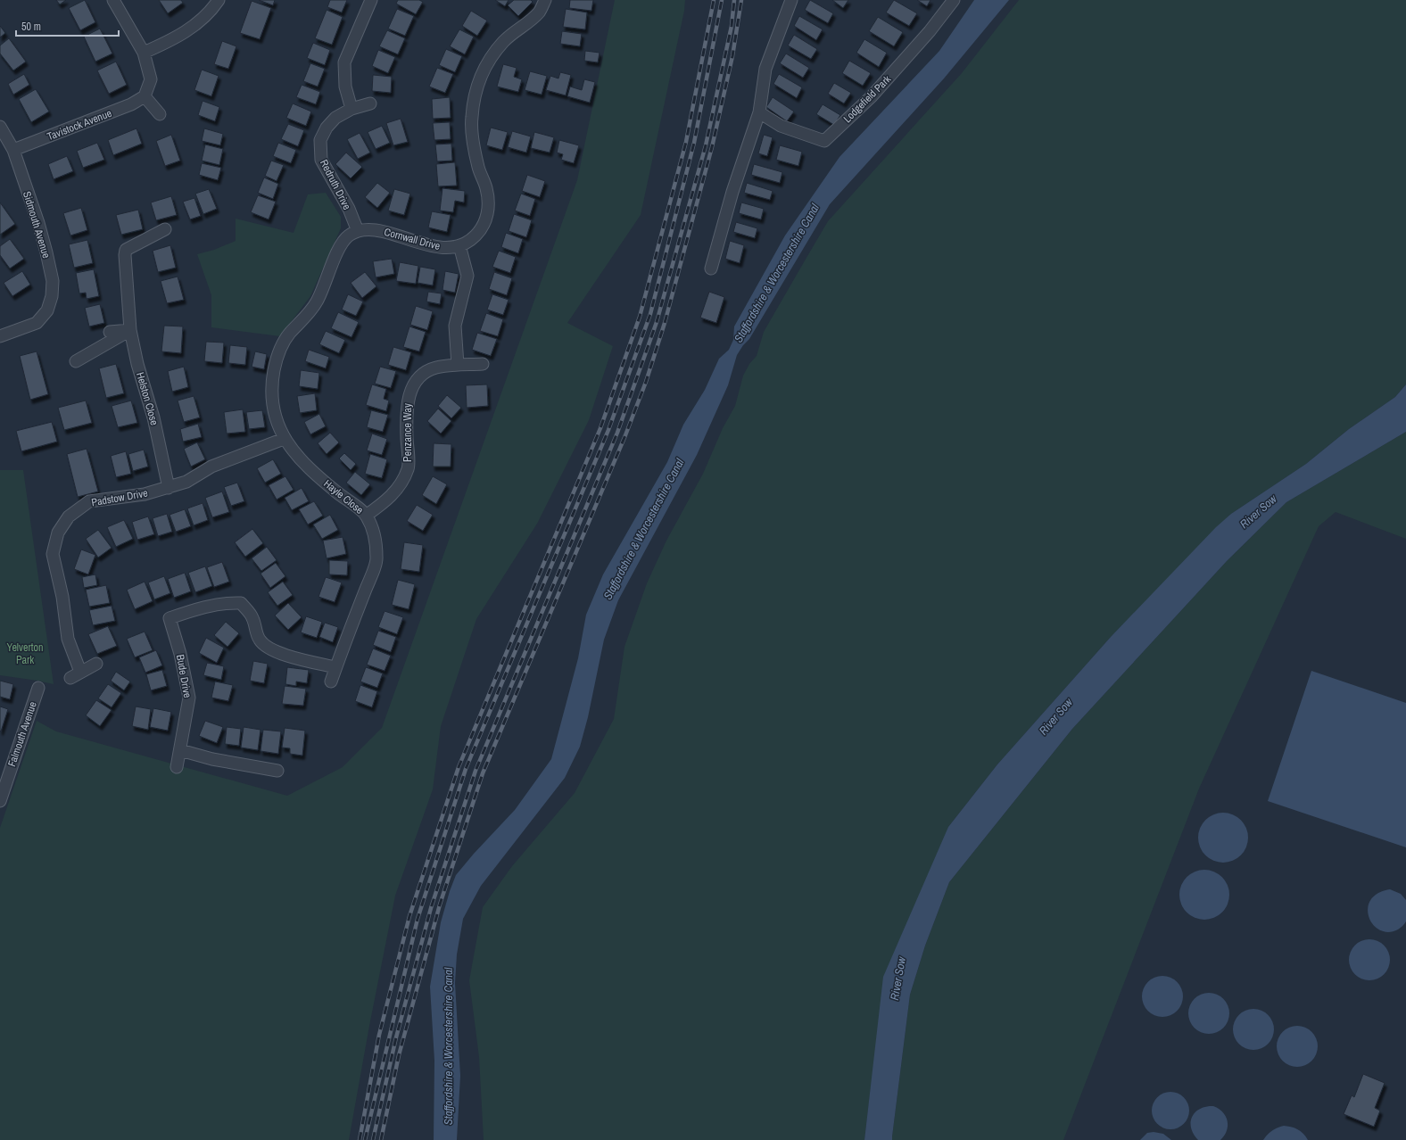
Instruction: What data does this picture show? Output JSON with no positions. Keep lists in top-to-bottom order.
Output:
{
  "streets": {
    "street": [
      "Lodgefield Park",
      "Tavistock Avenue",
      "Redruth Drive",
      "Sidmouth Avenue",
      "Cornwall Drive",
      "Helston Close",
      "Penzance Way",
      "Hayle Close",
      "Padstow Drive",
      "Bude Drive",
      "Falmouth Avenue"
    ]
  },
  "crossings": [
    ["Tavistock Avenue", "Sidmouth Avenue"],
    ["Redruth Drive", "Cornwall Drive"],
    ["Helston Close", "Padstow Drive"],
    ["Penzance Way", "Hayle Close"],
    ["Hayle Close", "Padstow Drive"],
    ["Hayle Close", "Bude Drive"]
  ],
  "water": ["Staffordshire & Worcestershire Canal", "River Sow"],
  "parks": ["Yelverton Park"],
  "scale_bar": "50 m"
}
